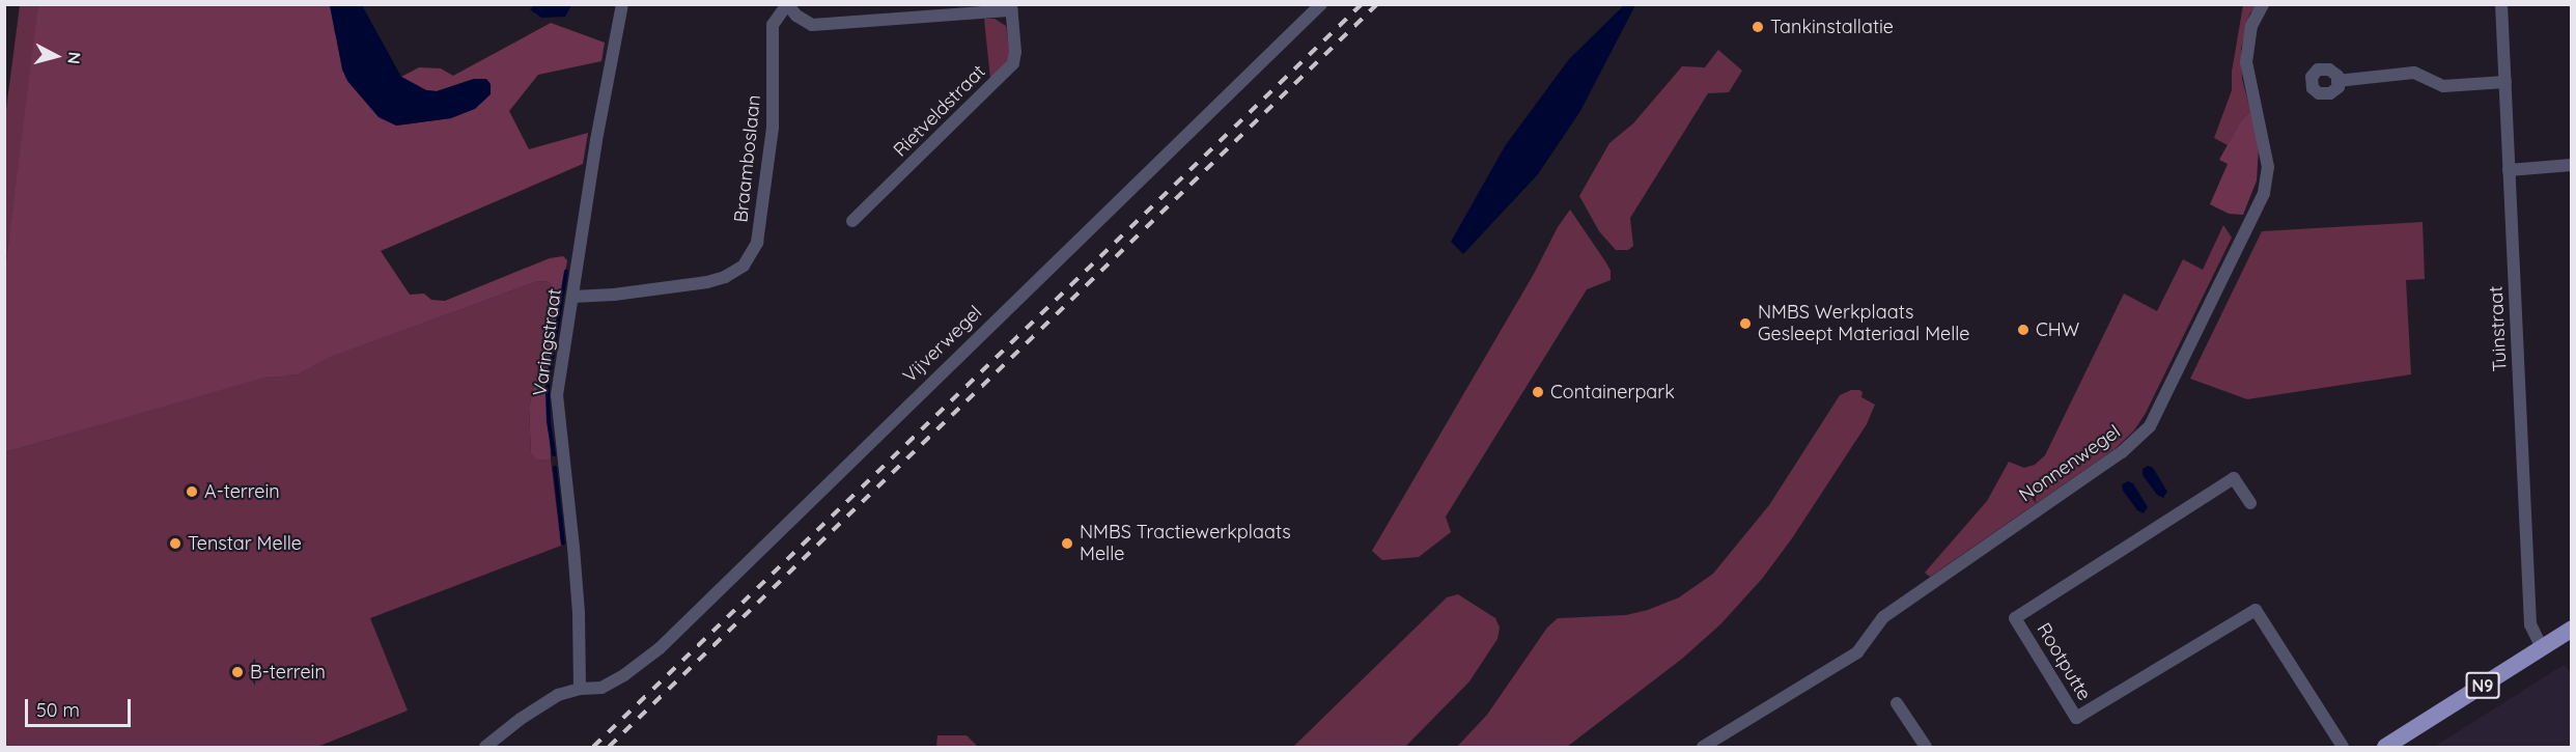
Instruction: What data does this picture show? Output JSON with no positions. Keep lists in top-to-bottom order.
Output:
{
  "streets": {
    "main road": ["N9"],
    "street": [
      "Rietveldstraat",
      "Braamboslaan",
      "Tuinstraat",
      "Varingstraat",
      "Vijverwegel",
      "Nonnenwegel",
      "Rootputte"
    ]
  },
  "crossings": [
    ["Braamboslaan", "Varingstraat"],
    ["Tuinstraat", "N9"],
    ["Varingstraat", "Vijverwegel"]
  ],
  "places": [
    "Tankinstallatie",
    "NMBS Werkplaats Gesleept Materiaal Melle",
    "CHW",
    "Containerpark",
    "A-terrein",
    "Tenstar Melle",
    "NMBS Tractiewerkplaats Melle",
    "B-terrein"
  ],
  "scale_bar": "50 m",
  "north": "right"
}
